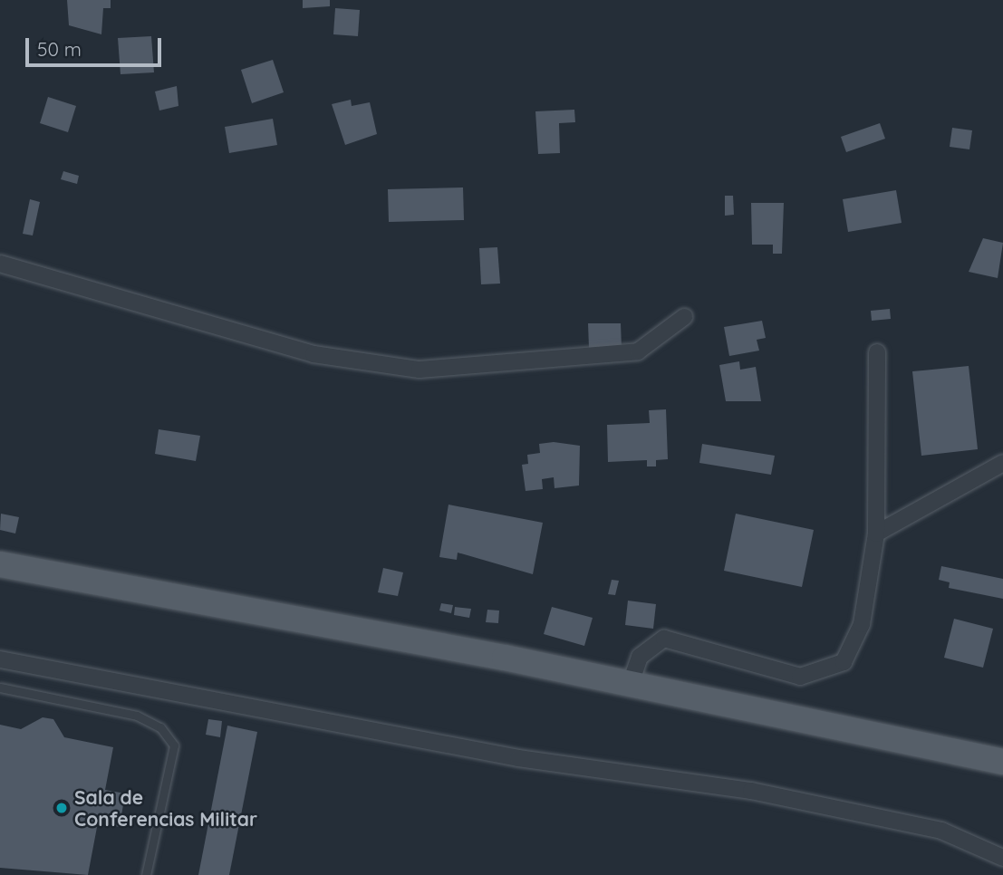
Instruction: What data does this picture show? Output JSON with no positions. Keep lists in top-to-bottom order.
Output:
{
  "places": ["Sala de Conferencias Militar"],
  "scale_bar": "50 m"
}
